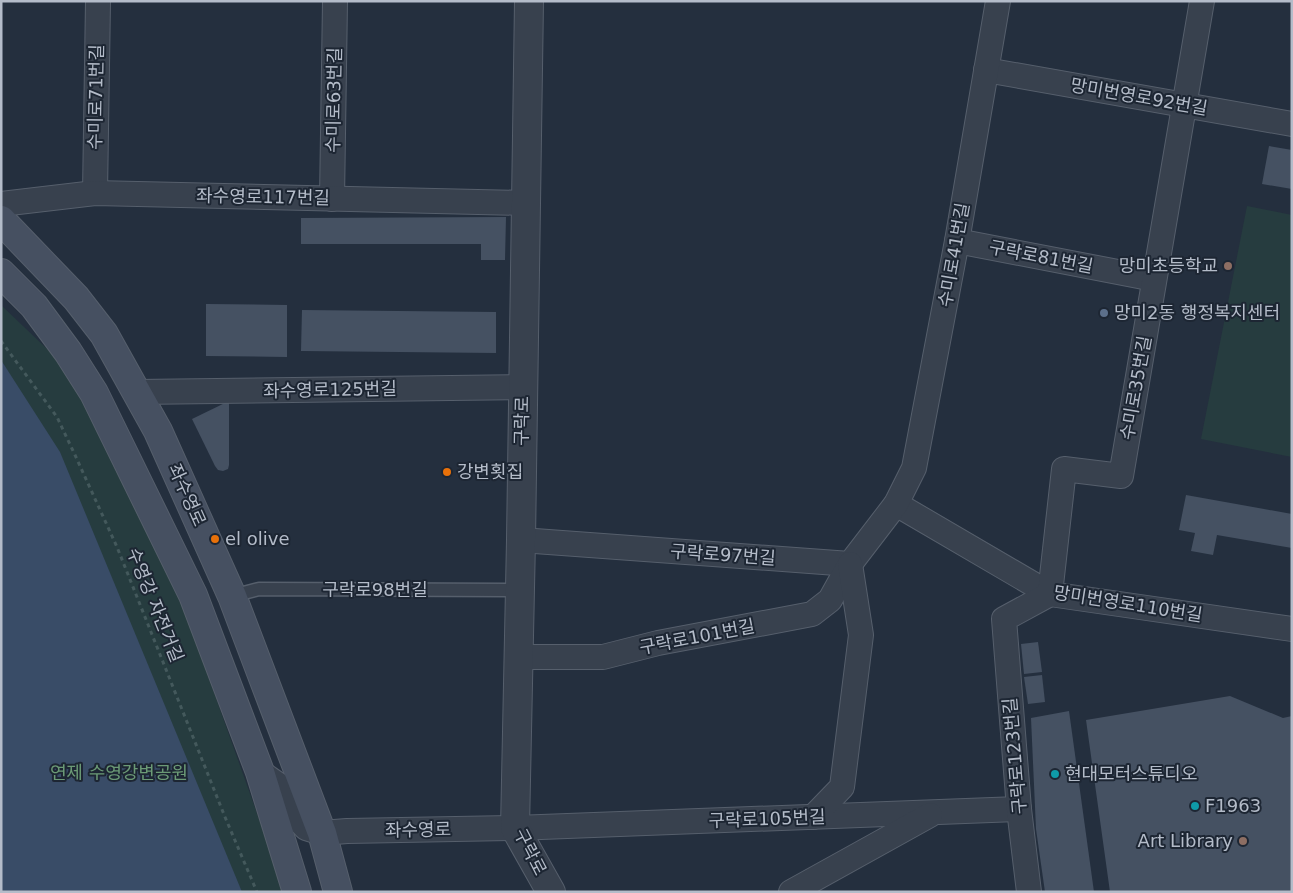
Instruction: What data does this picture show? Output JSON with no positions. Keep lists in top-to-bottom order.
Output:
{
  "streets": {
    "main road": ["좌수영로"],
    "street": [
      "수미로71번길",
      "망미번영로92번길",
      "수미로63번길",
      "좌수영로117번길",
      "수미로41번길",
      "구락로81번길",
      "수미로35번길",
      "좌수영로125번길",
      "구락로",
      "구락로97번길",
      "망미번영로110번길",
      "구락로101번길",
      "구락로123번길",
      "구락로105번길"
    ],
    "lane": ["구락로98번길"],
    "path": ["수영강 자전거길"]
  },
  "crossings": [
    ["수미로71번길", "좌수영로117번길"],
    ["망미번영로92번길", "수미로41번길"],
    ["망미번영로92번길", "수미로35번길"],
    ["수미로63번길", "좌수영로117번길"],
    ["좌수영로117번길", "구락로"],
    ["수미로41번길", "구락로81번길"],
    ["수미로41번길", "망미번영로110번길"],
    ["구락로81번길", "수미로35번길"],
    ["수미로35번길", "망미번영로110번길"],
    ["수미로35번길", "구락로123번길"],
    ["좌수영로125번길", "구락로"],
    ["좌수영로125번길", "좌수영로"],
    ["구락로", "좌수영로"],
    ["구락로", "구락로97번길"],
    ["구락로", "구락로98번길"],
    ["구락로", "구락로101번길"],
    ["구락로", "구락로105번길"],
    ["좌수영로", "구락로98번길"],
    ["좌수영로", "구락로105번길"],
    ["구락로97번길", "구락로101번길"],
    ["망미번영로110번길", "구락로123번길"],
    ["구락로123번길", "구락로105번길"]
  ],
  "parks": ["연제 수영강변공원"],
  "places": [
    "망미초등학교",
    "망미2동 행정복지센터",
    "강변횟집",
    "el olive",
    "현대모터스튜디오",
    "F1963",
    "Art Library"
  ]
}
